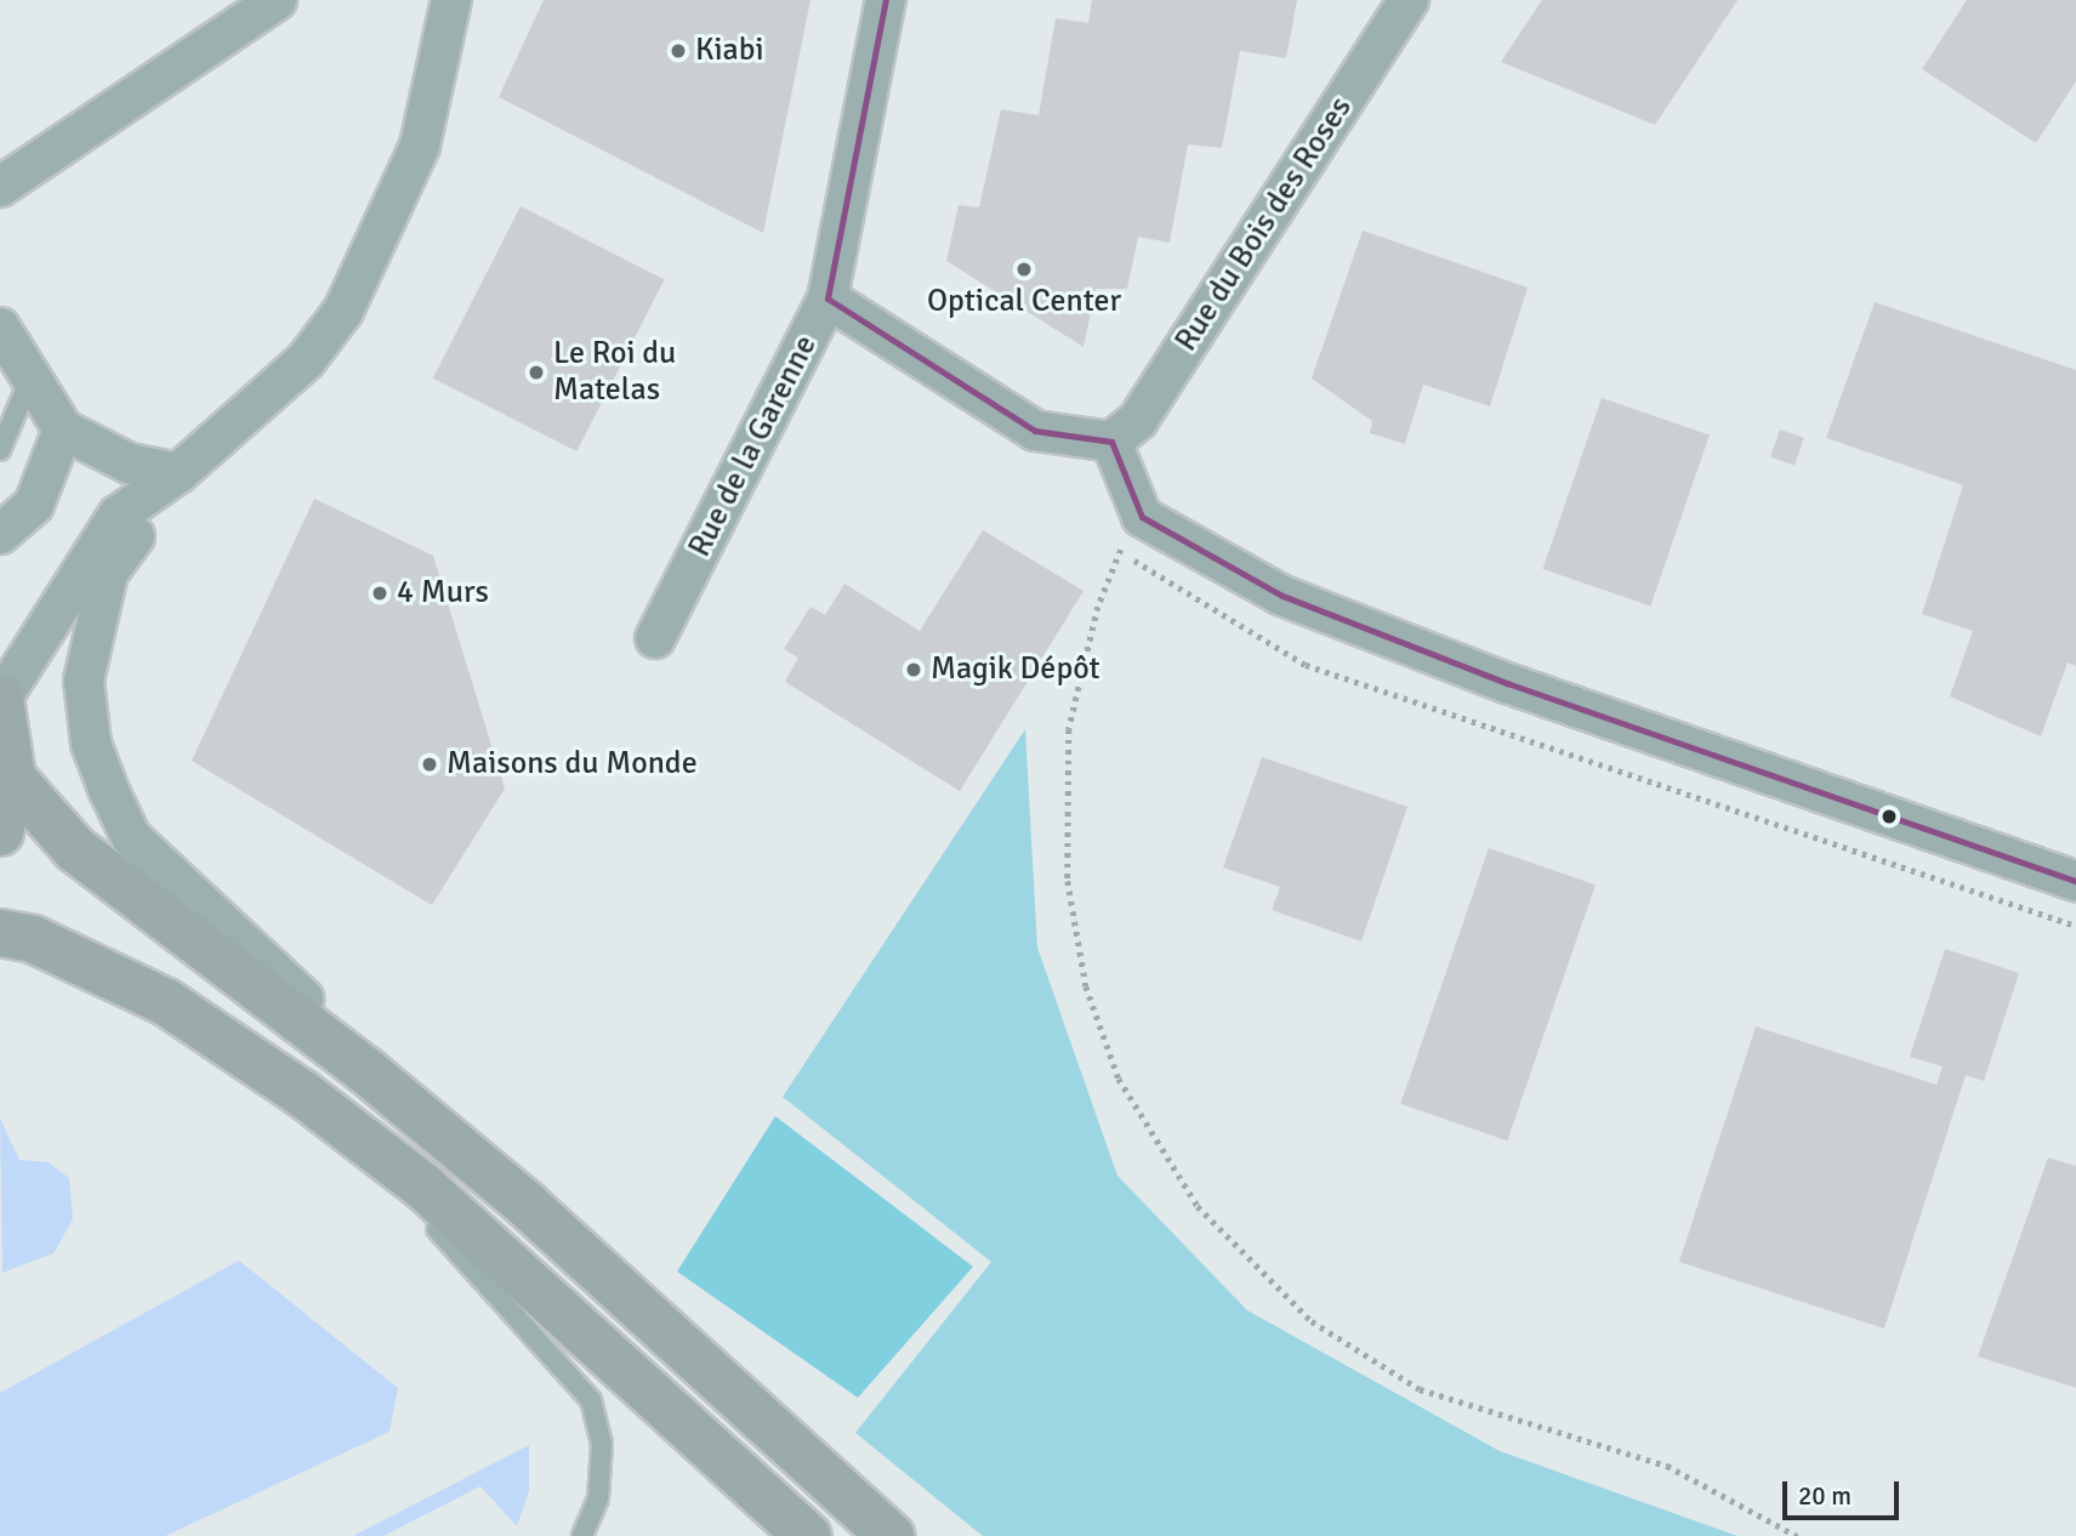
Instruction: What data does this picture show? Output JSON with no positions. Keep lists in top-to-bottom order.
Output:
{
  "streets": {
    "street": ["Rue du Bois des Roses", "Rue de la Garenne"]
  },
  "places": [
    "Kiabi",
    "Optical Center",
    "Le Roi du Matelas",
    "4 Murs",
    "Magik Dépôt",
    "Maisons du Monde"
  ],
  "scale_bar": "20 m"
}
